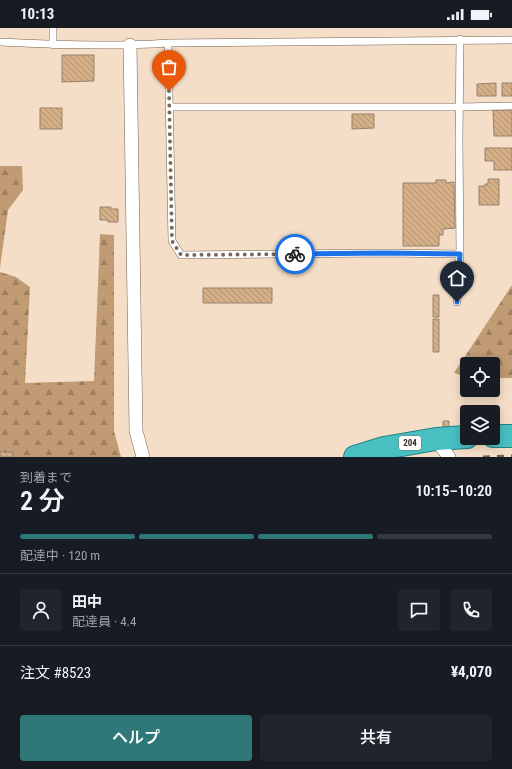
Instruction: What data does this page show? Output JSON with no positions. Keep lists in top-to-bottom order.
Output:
{
  "streets": {
    "highway": ["204"]
  },
  "page": {
    "status": "10:13",
    "heading": ["2 分", "到着まで", "10:15–10:20"],
    "panel": [
      "田中",
      "配達員 · 4.4",
      "注文 #8523",
      "¥4,070"
    ],
    "bar": "配達中 · 120 m",
    "buttons": ["ヘルプ", "共有"]
  }
}
